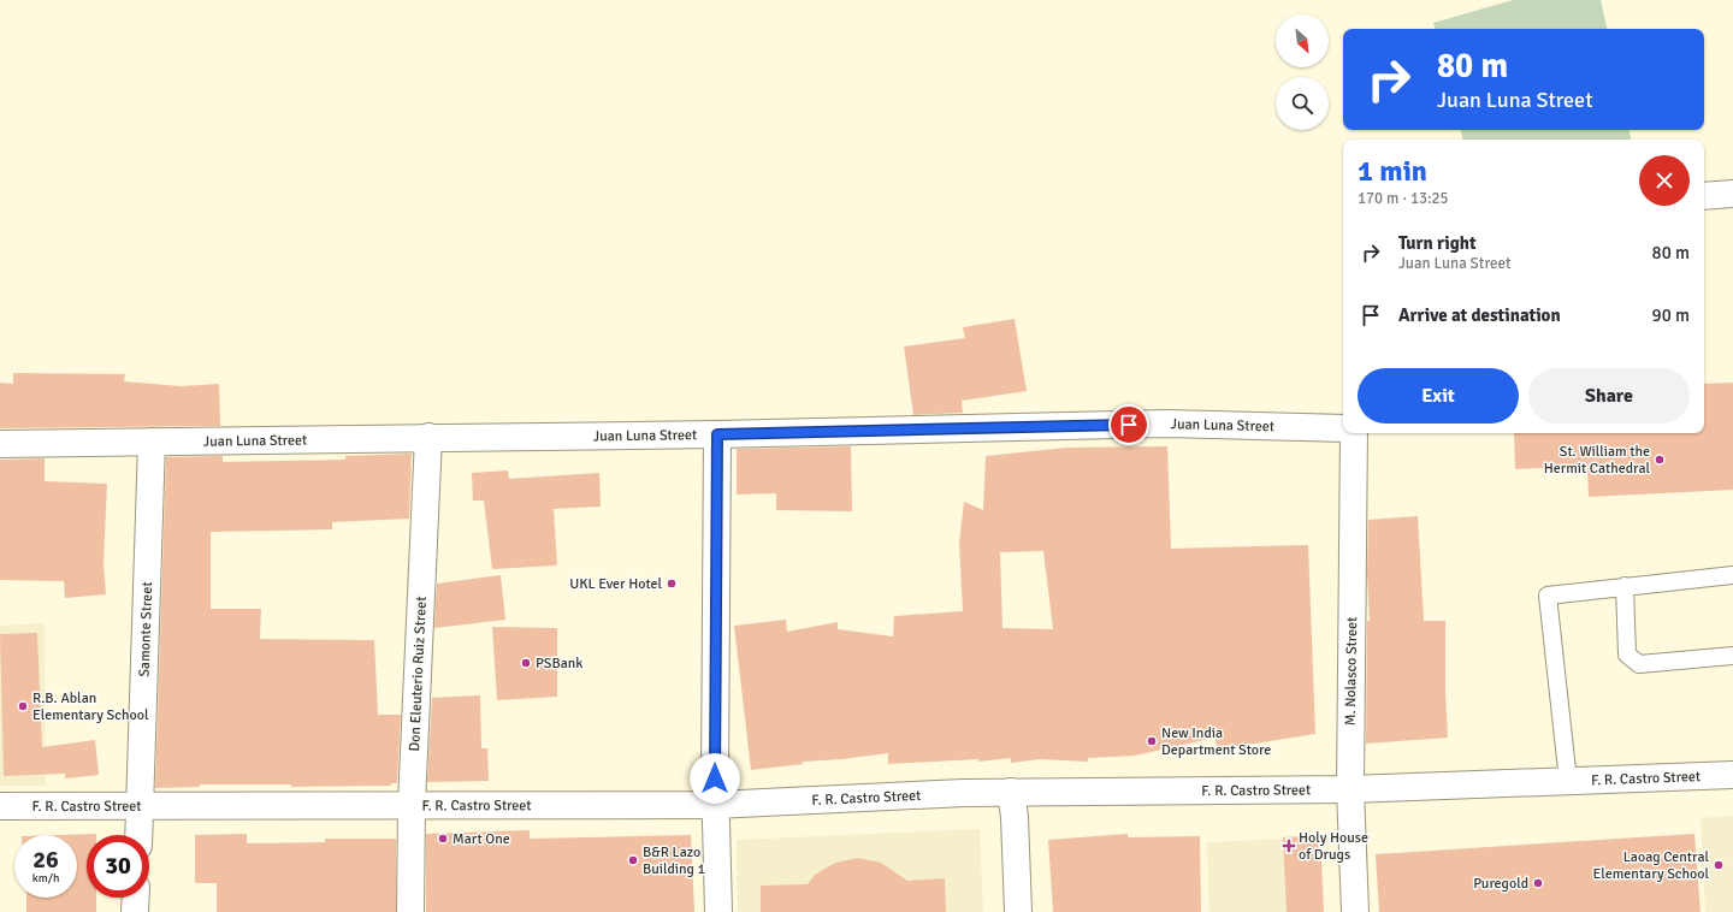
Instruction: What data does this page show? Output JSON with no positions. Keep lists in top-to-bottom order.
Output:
{
  "streets": {
    "street": [
      "Juan Luna Street",
      "Samonte Street",
      "M. Nolasco Street",
      "Don Eleuterio Ruiz Street",
      "F. R. Castro Street"
    ]
  },
  "crossings": [
    ["Juan Luna Street", "Samonte Street"],
    ["Juan Luna Street", "Don Eleuterio Ruiz Street"],
    ["Samonte Street", "F. R. Castro Street"],
    ["M. Nolasco Street", "F. R. Castro Street"],
    ["Don Eleuterio Ruiz Street", "F. R. Castro Street"]
  ],
  "places": {
    "other": [
      "St. William the Hermit Cathedral",
      "UKL Ever Hotel",
      "PSBank",
      "R.B. Ablan Elementary School",
      "New India Department Store",
      "Mart One",
      "B&R Lazo Building 1",
      "Laoag Central Elementary School",
      "Puregold"
    ],
    "health": ["Holy House of Drugs"]
  },
  "north": "bottom right",
  "page": {
    "turn": ["80 m", "Juan Luna Street"],
    "heading": ["1 min", "170 m · 13:25"],
    "list": [
      {
        "name": "Turn right",
        "note": "Juan Luna Street",
        "value": "80 m"
      },
      {
        "name": "Arrive at destination",
        "value": "90 m"
      }
    ],
    "buttons": ["Exit", "Share"],
    "speed": "26 km/h",
    "limit": "30"
  }
}
